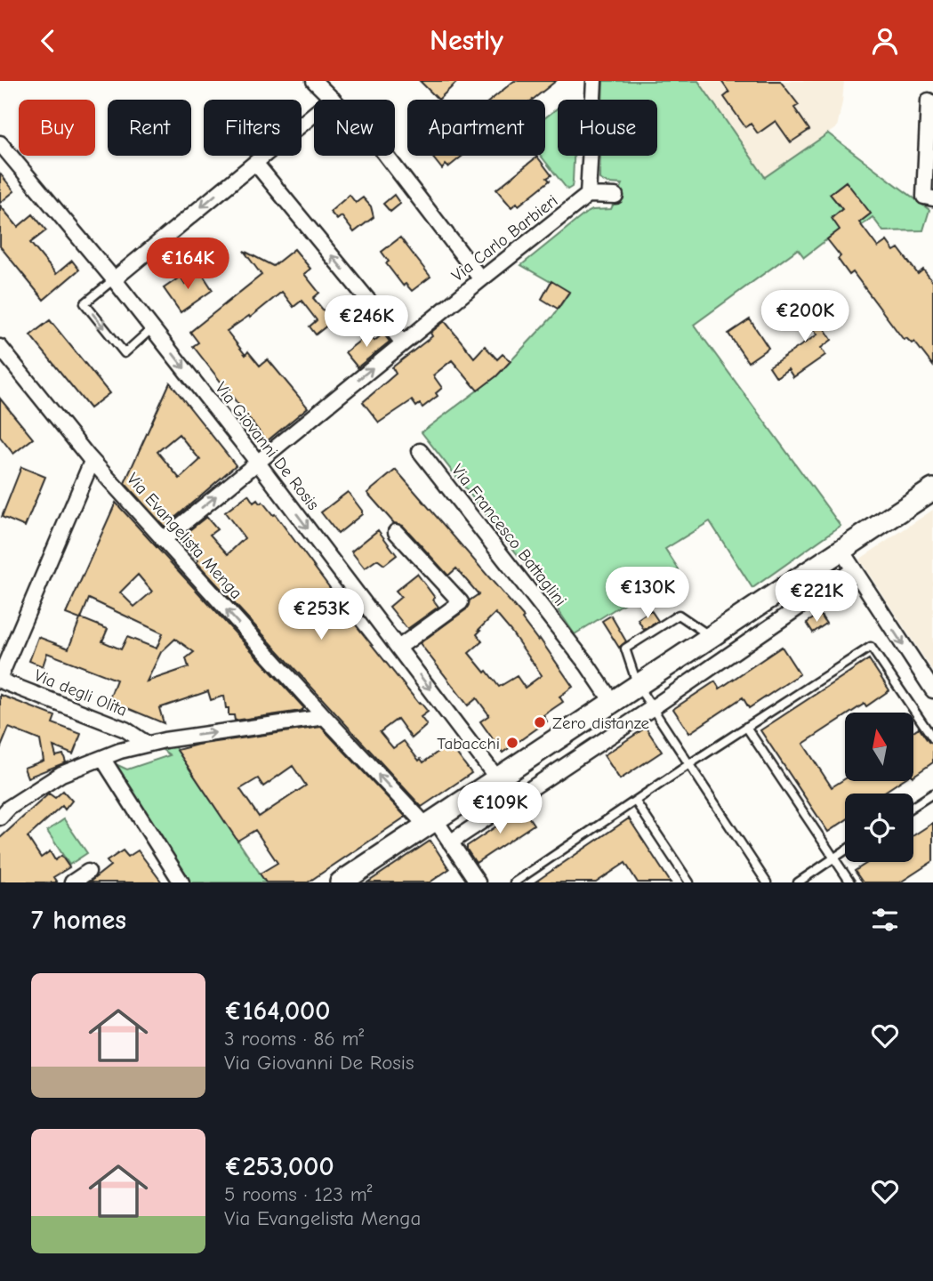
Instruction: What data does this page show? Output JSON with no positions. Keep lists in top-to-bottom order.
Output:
{
  "streets": {
    "street": [
      "Via Carlo Barbieri",
      "Via Giovanni De Rosis",
      "Via Francesco Battaglini",
      "Via Evangelista Menga",
      "Via degli Olita"
    ]
  },
  "crossings": [
    ["Via Carlo Barbieri", "Via Giovanni De Rosis"],
    ["Via Carlo Barbieri", "Via Evangelista Menga"]
  ],
  "one_way": ["Via Carlo Barbieri", "Via Giovanni De Rosis", "Via Evangelista Menga"],
  "places": ["Zero distanze", "Tabacchi"],
  "north": "top",
  "page": {
    "header": "Nestly",
    "chip": [
      "Buy",
      "Rent",
      "Filters",
      "New",
      "Apartment",
      "House"
    ],
    "price": [
      "€164K",
      "€200K",
      "€246K",
      "€130K",
      "€221K",
      "€253K",
      "€109K"
    ],
    "heading": "7 homes",
    "list": [
      {
        "name": "€164,000",
        "note": "3 rooms · 86 m² · Via Giovanni De Rosis"
      },
      {
        "name": "€253,000",
        "note": "5 rooms · 123 m² · Via Evangelista Menga"
      }
    ]
  }
}
